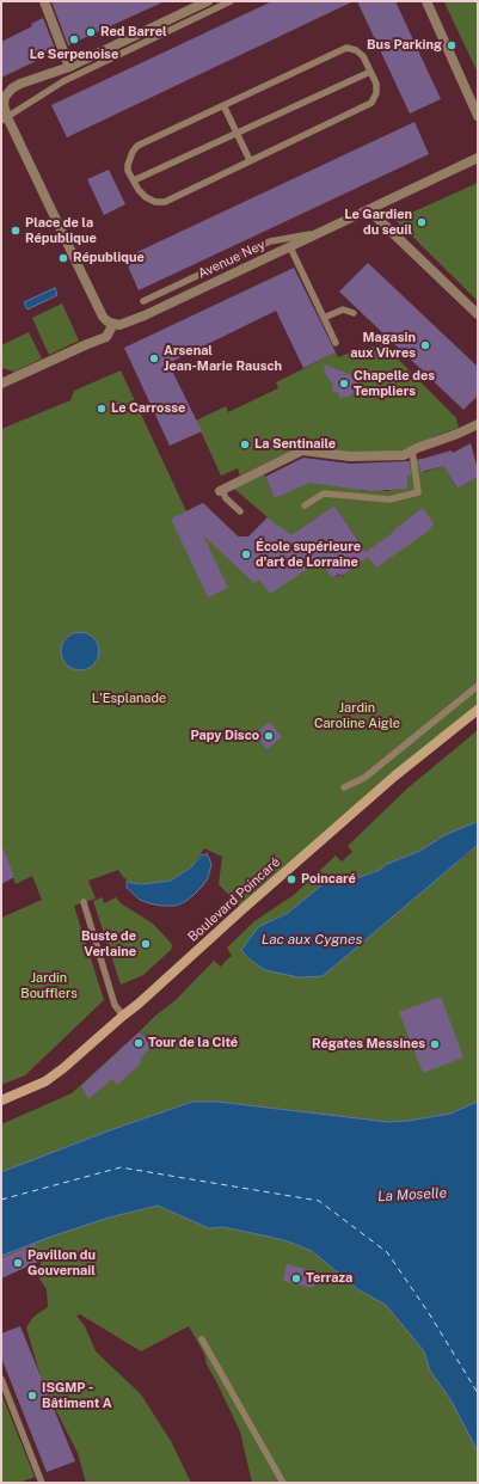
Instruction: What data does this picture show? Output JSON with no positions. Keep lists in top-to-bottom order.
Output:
{
  "streets": {
    "main road": ["Boulevard Poincaré"],
    "street": ["Avenue Ney"]
  },
  "water": ["Lac aux Cygnes", "La Moselle"],
  "parks": ["L'Esplanade", "Jardin Caroline Aigle", "Jardin Boufflers"],
  "places": [
    "Red Barrel",
    "Le Serpenoise",
    "Bus Parking",
    "Le Gardien du seuil",
    "Place de la République",
    "République",
    "Magasin aux Vivres",
    "Arsenal Jean-Marie Rausch",
    "Chapelle des Templiers",
    "Le Carrosse",
    "La Sentinaile",
    "École supérieure d'art de Lorraine",
    "Papy Disco",
    "Poincaré",
    "Buste de Verlaine",
    "Tour de la Cité",
    "Régates Messines",
    "Pavillon du Gouvernail",
    "Terraza",
    "ISGMP - Bâtiment A"
  ]
}
